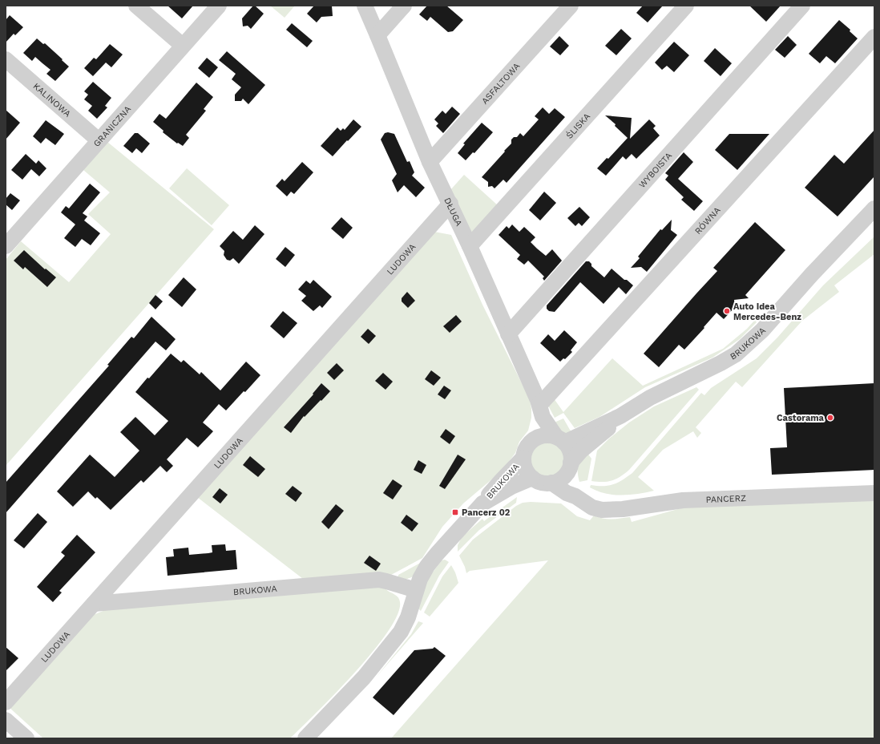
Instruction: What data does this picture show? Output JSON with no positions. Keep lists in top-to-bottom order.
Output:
{
  "streets": {
    "street": [
      "ASFALTOWA",
      "KALINOWA",
      "GRANICZNA",
      "ŚLISKA",
      "WYBOISTA",
      "DŁUGA",
      "RÓWNA",
      "LUDOWA",
      "BRUKOWA",
      "PANCERZ"
    ]
  },
  "crossings": [
    ["ASFALTOWA", "DŁUGA"],
    ["KALINOWA", "GRANICZNA"],
    ["ŚLISKA", "DŁUGA"],
    ["WYBOISTA", "DŁUGA"],
    ["DŁUGA", "RÓWNA"],
    ["DŁUGA", "LUDOWA"],
    ["DŁUGA", "BRUKOWA"],
    ["DŁUGA", "PANCERZ"],
    ["LUDOWA", "BRUKOWA"],
    ["BRUKOWA", "PANCERZ"]
  ],
  "places": {
    "other": ["Auto Idea Mercedes-Benz", "Castorama"],
    "transit": ["Pancerz 02"]
  }
}
